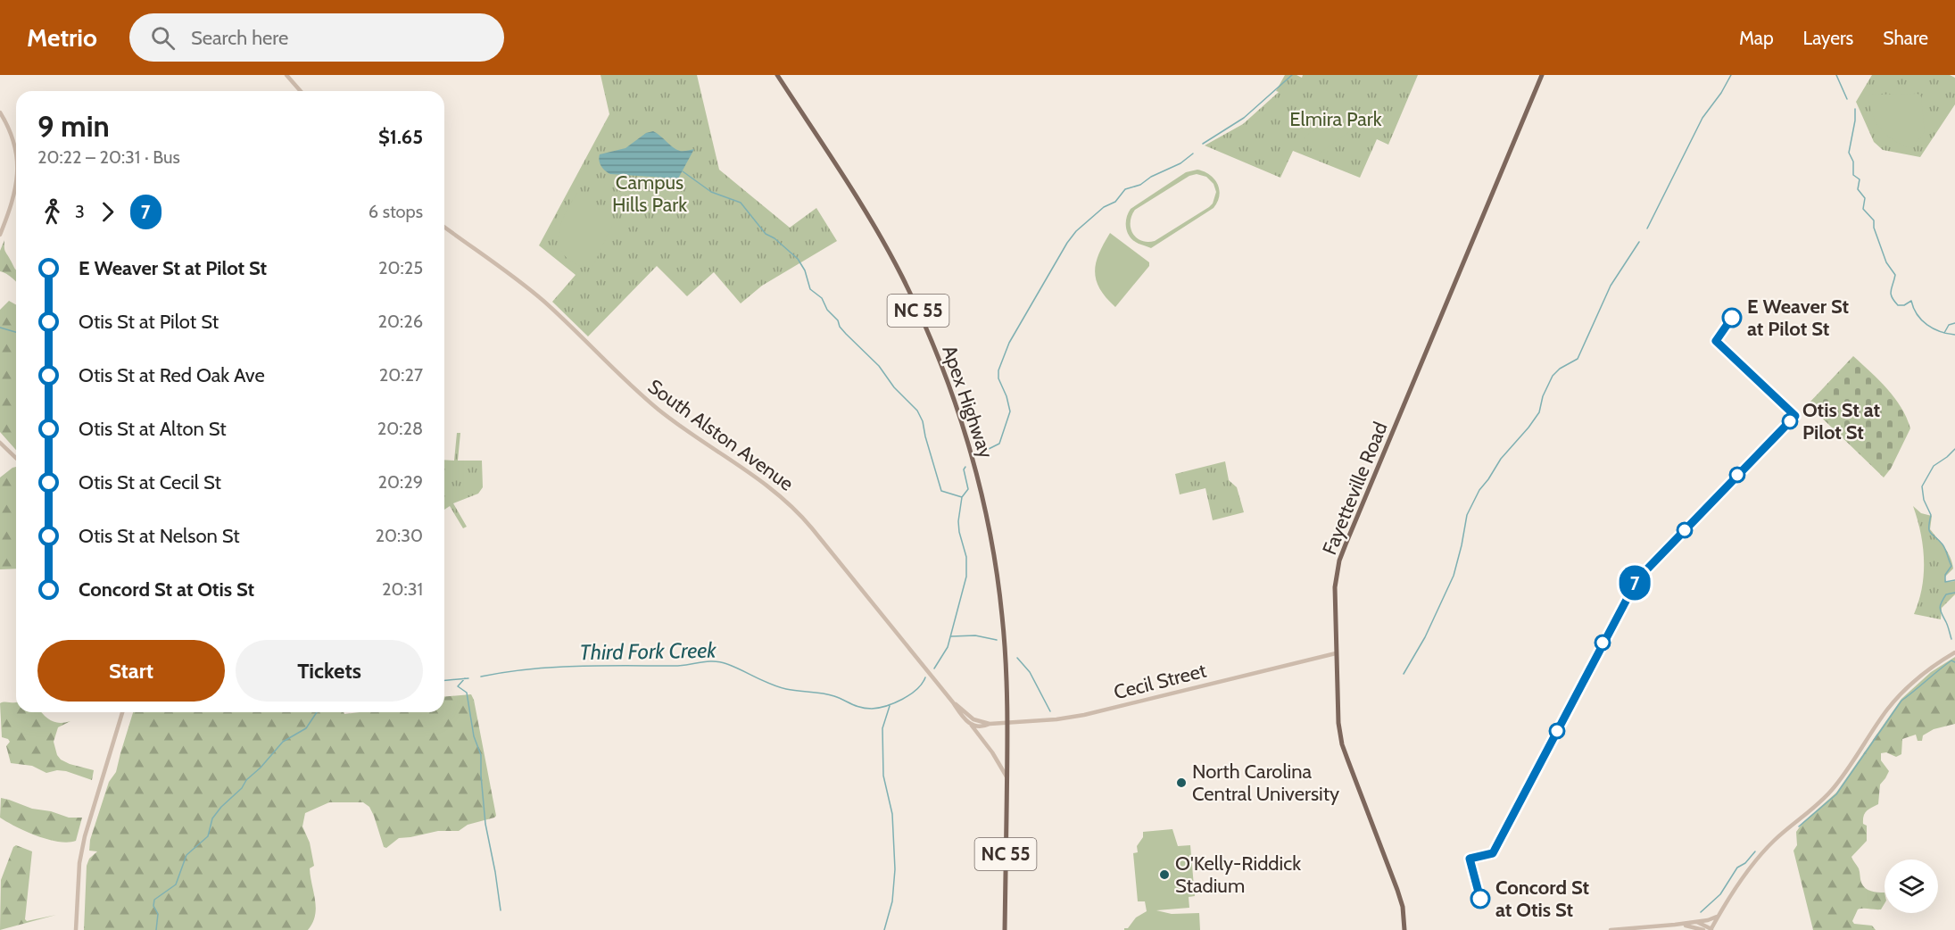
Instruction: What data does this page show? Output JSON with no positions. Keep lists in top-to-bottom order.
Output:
{
  "streets": {
    "main road": ["NC 55", "Apex Highway", "Fayetteville Road"],
    "street": ["South Alston Avenue", "Cecil Street"]
  },
  "crossings": [
    ["NC 55", "Apex Highway"],
    ["Apex Highway", "Cecil Street"],
    ["Fayetteville Road", "Cecil Street"]
  ],
  "water": ["Third Fork Creek"],
  "parks": ["Elmira Park", "Campus Hills Park"],
  "places": [
    "E Weaver St at Pilot St",
    "Otis St at Pilot St",
    "North Carolina Central University",
    "O'Kelly-Riddick Stadium",
    "Concord St at Otis St"
  ],
  "lines": ["bus line 7"],
  "page": {
    "header": "Metrio",
    "search": "Search here",
    "nav": ["Map", "Layers", "Share"],
    "on_map": "7",
    "heading": ["9 min", "20:22 – 20:31 · Bus", "$1.65"],
    "legs": ["3", "7", "6 stops"],
    "list": [
      {
        "name": "E Weaver St at Pilot St",
        "value": "20:25"
      },
      {
        "name": "Otis St at Pilot St",
        "value": "20:26"
      },
      {
        "name": "Otis St at Red Oak Ave",
        "value": "20:27"
      },
      {
        "name": "Otis St at Alton St",
        "value": "20:28"
      },
      {
        "name": "Otis St at Cecil St",
        "value": "20:29"
      },
      {
        "name": "Otis St at Nelson St",
        "value": "20:30"
      },
      {
        "name": "Concord St at Otis St",
        "value": "20:31"
      }
    ],
    "buttons": ["Start", "Tickets"]
  }
}
